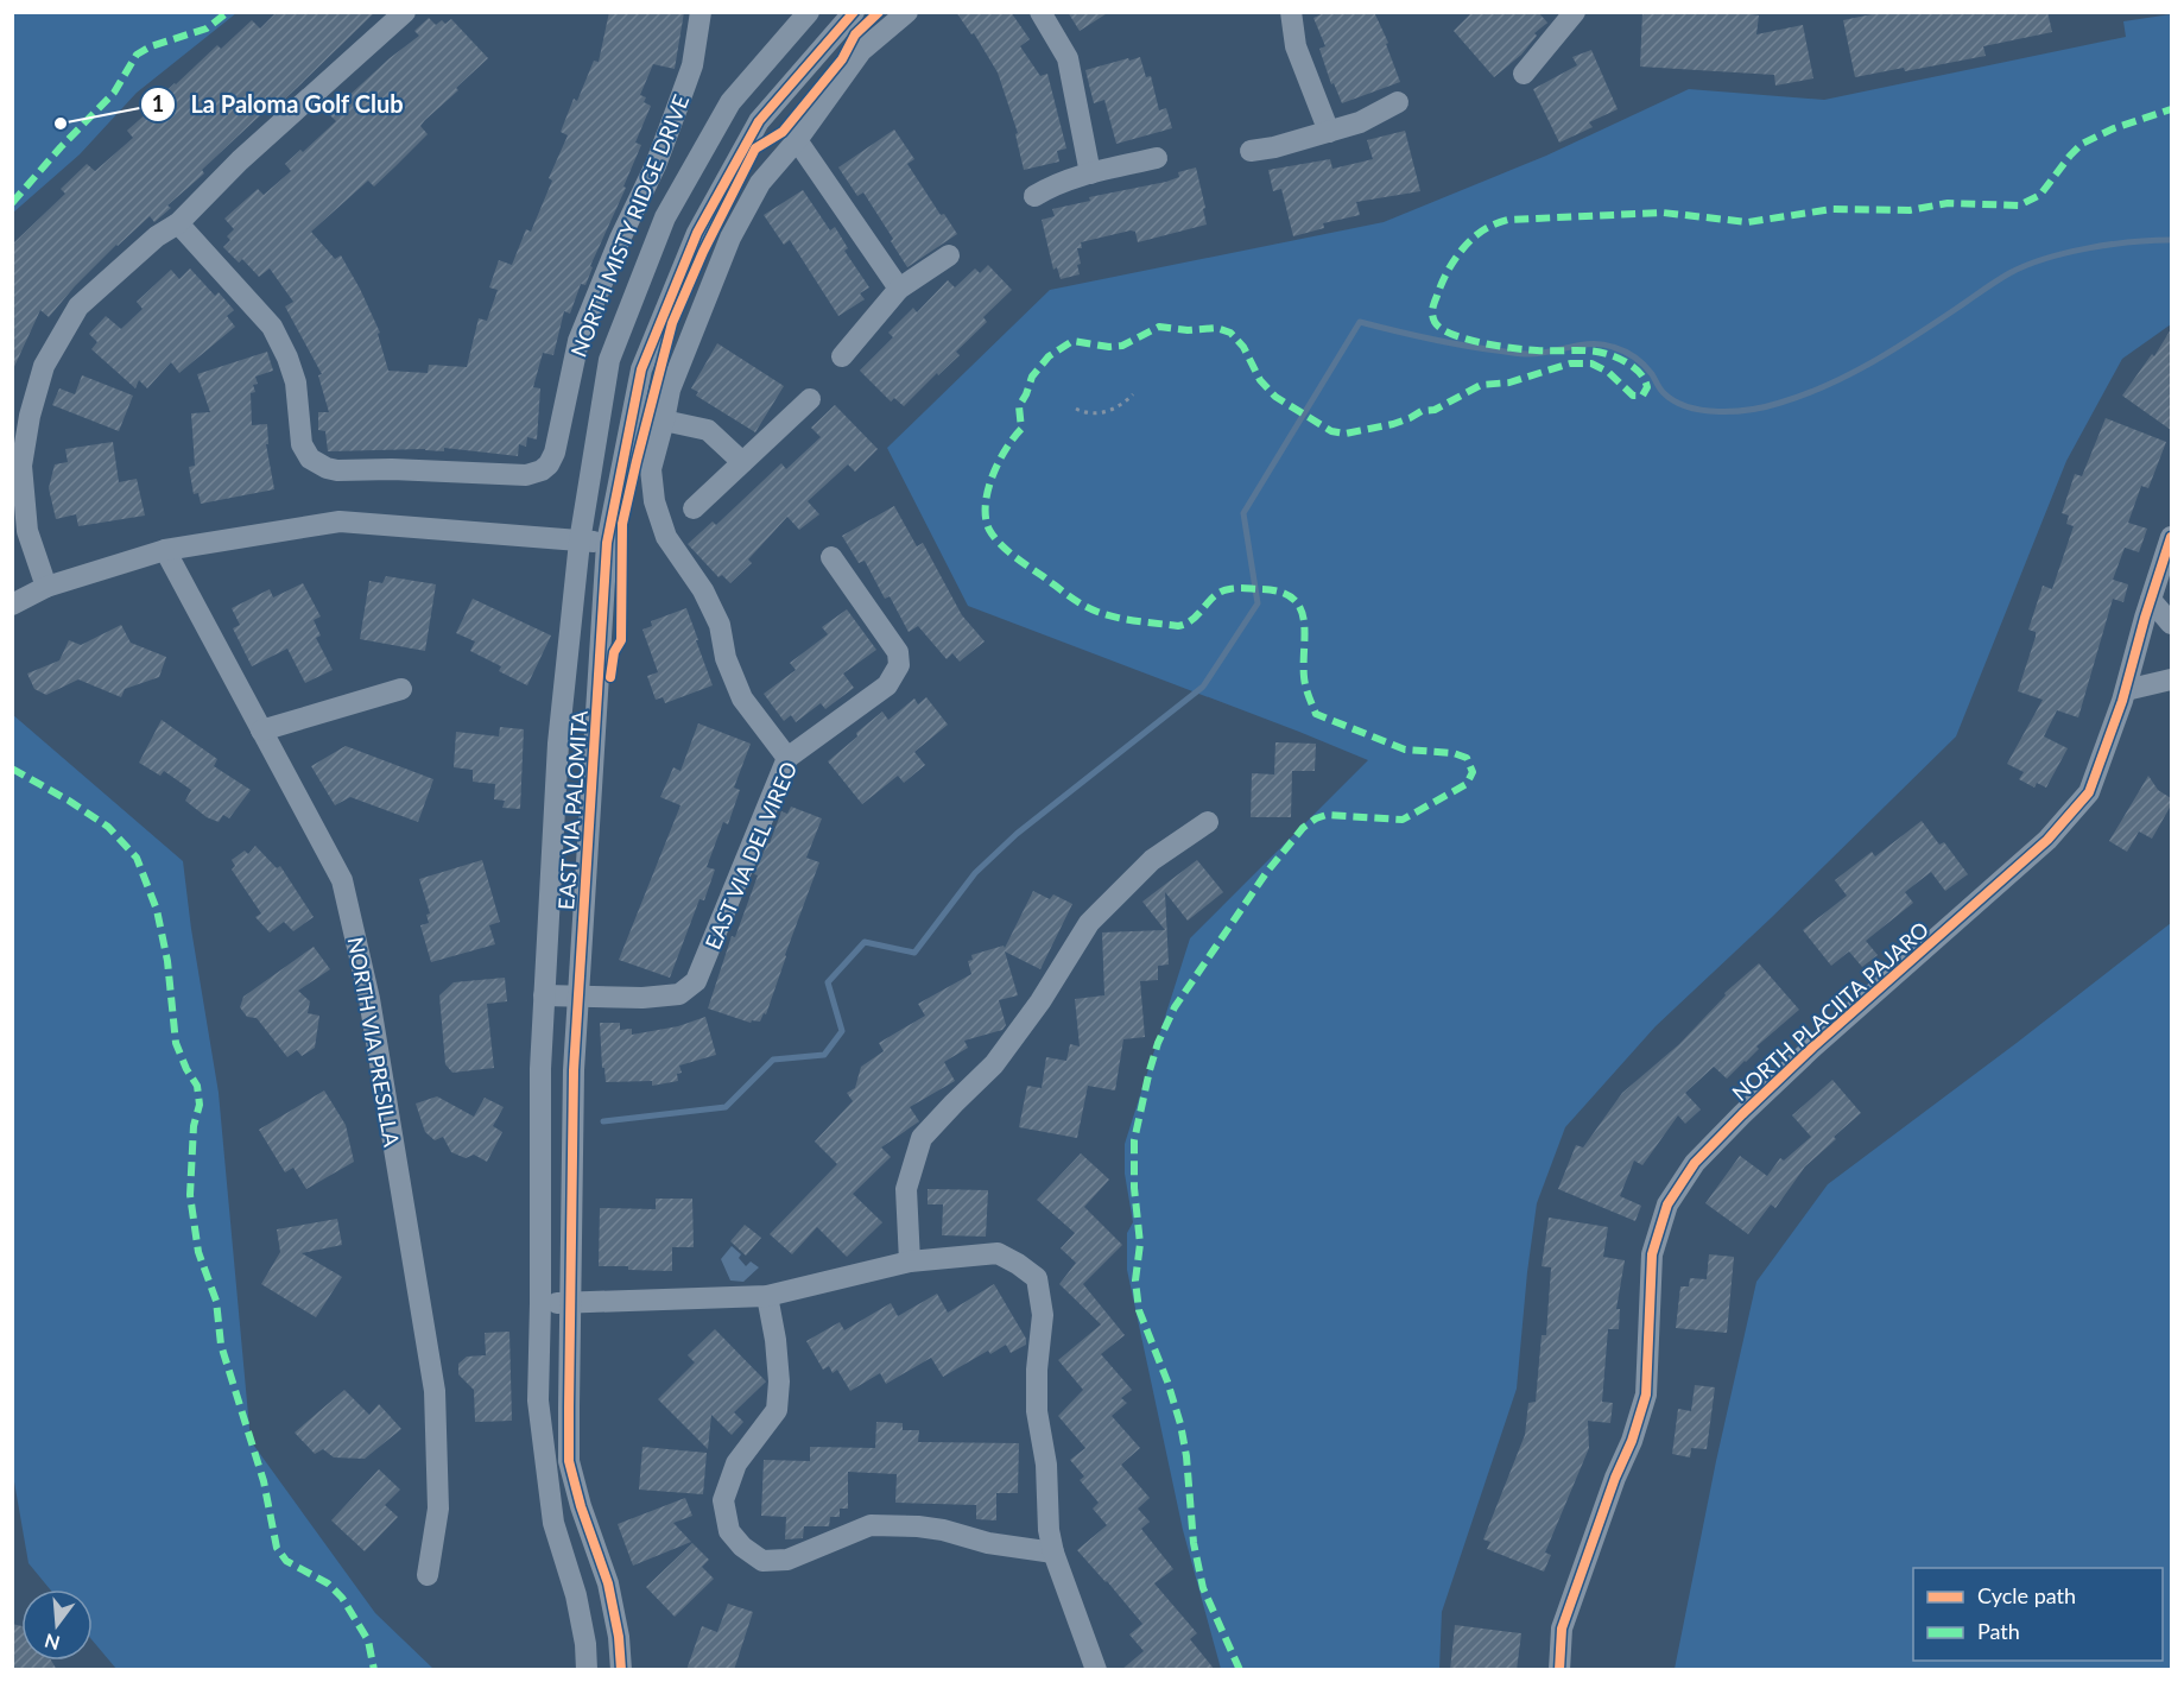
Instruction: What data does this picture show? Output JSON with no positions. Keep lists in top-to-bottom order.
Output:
{
  "streets": {
    "street": [
      "NORTH MISTY RIDGE DRIVE",
      "EAST VIA PALOMITA",
      "EAST VIA DEL VIREO",
      "NORTH PLACIITA PAJARO",
      "NORTH VIA PRESILLA"
    ]
  },
  "crossings": [
    ["EAST VIA PALOMITA", "EAST VIA DEL VIREO"]
  ],
  "places": ["La Paloma Golf Club"],
  "legend": ["Cycle path", "Path"],
  "north": "bottom"
}
